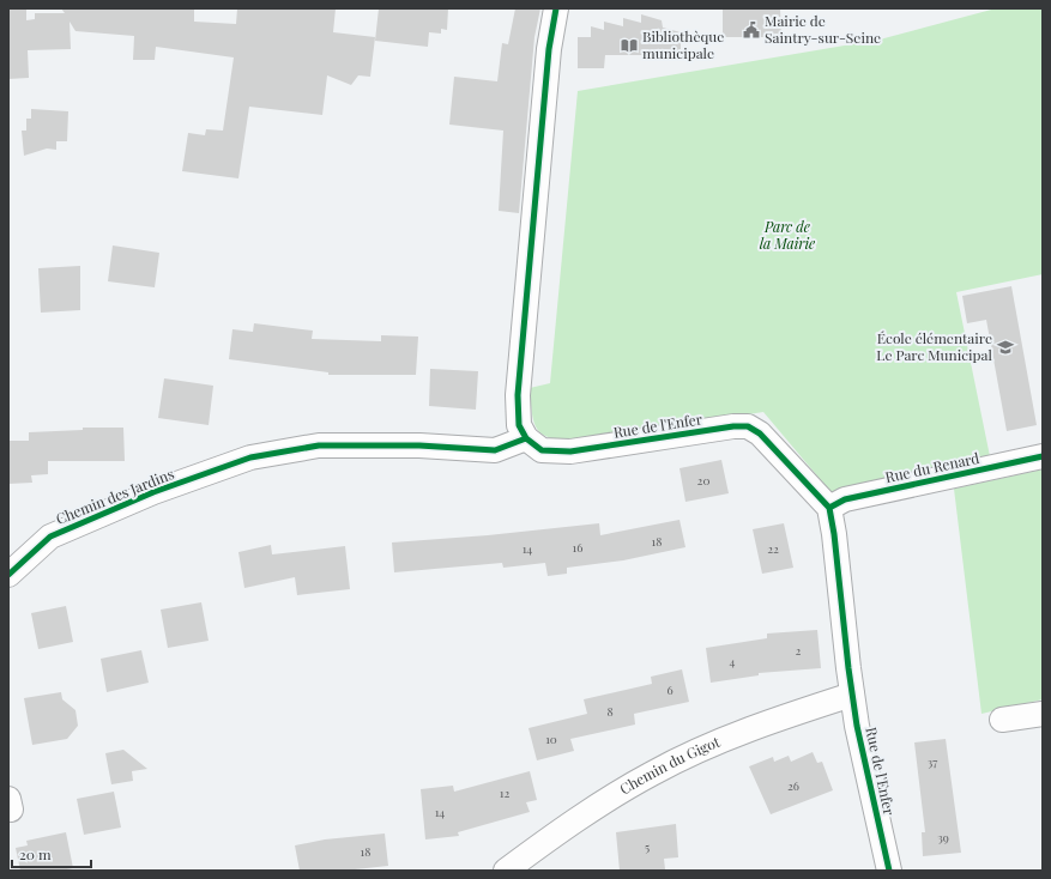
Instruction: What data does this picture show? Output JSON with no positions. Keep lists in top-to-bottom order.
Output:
{
  "streets": {
    "street": [
      "Rue de l'Enfer",
      "Rue du Renard",
      "Chemin des Jardins",
      "Chemin du Gigot"
    ]
  },
  "crossings": [
    ["Rue de l'Enfer", "Rue du Renard"],
    ["Rue de l'Enfer", "Chemin des Jardins"],
    ["Rue de l'Enfer", "Chemin du Gigot"]
  ],
  "parks": ["Parc de la Mairie"],
  "places": {
    "public building": ["Mairie de Saintry-sur-Seine"],
    "library": ["Bibliothèque municipale"],
    "school or university": ["École élémentaire Le Parc Municipal"]
  },
  "house_numbers": [
    "20",
    "18",
    "16",
    "14",
    "22",
    "2",
    "4",
    "6",
    "8",
    "10",
    "37",
    "26",
    "12",
    "14",
    "39",
    "5",
    "18"
  ],
  "scale_bar": "20 m"
}
